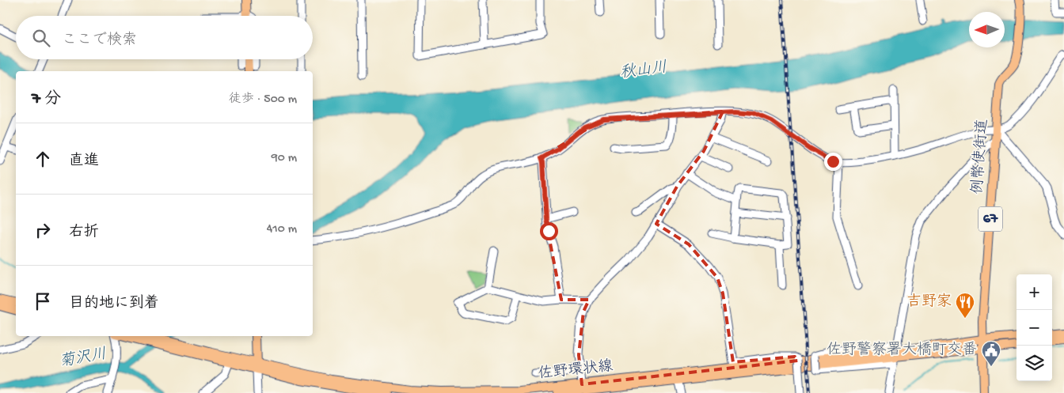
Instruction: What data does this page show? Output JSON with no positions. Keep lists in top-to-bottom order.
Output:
{
  "streets": {
    "main road": ["例幣使街道", "67", "佐野環状線"]
  },
  "water": ["秋山川", "菊沢川"],
  "places": {
    "restaurant": ["吉野家"],
    "public building": ["佐野警察署大橋町交番"]
  },
  "north": "left",
  "page": {
    "search": "ここで検索",
    "heading": ["7 分", "徒歩 · 500 m"],
    "list": [
      ["直進", "90 m"],
      ["右折", "410 m"],
      "目的地に到着"
    ],
    "map_buttons": ["+", "−"]
  }
}
